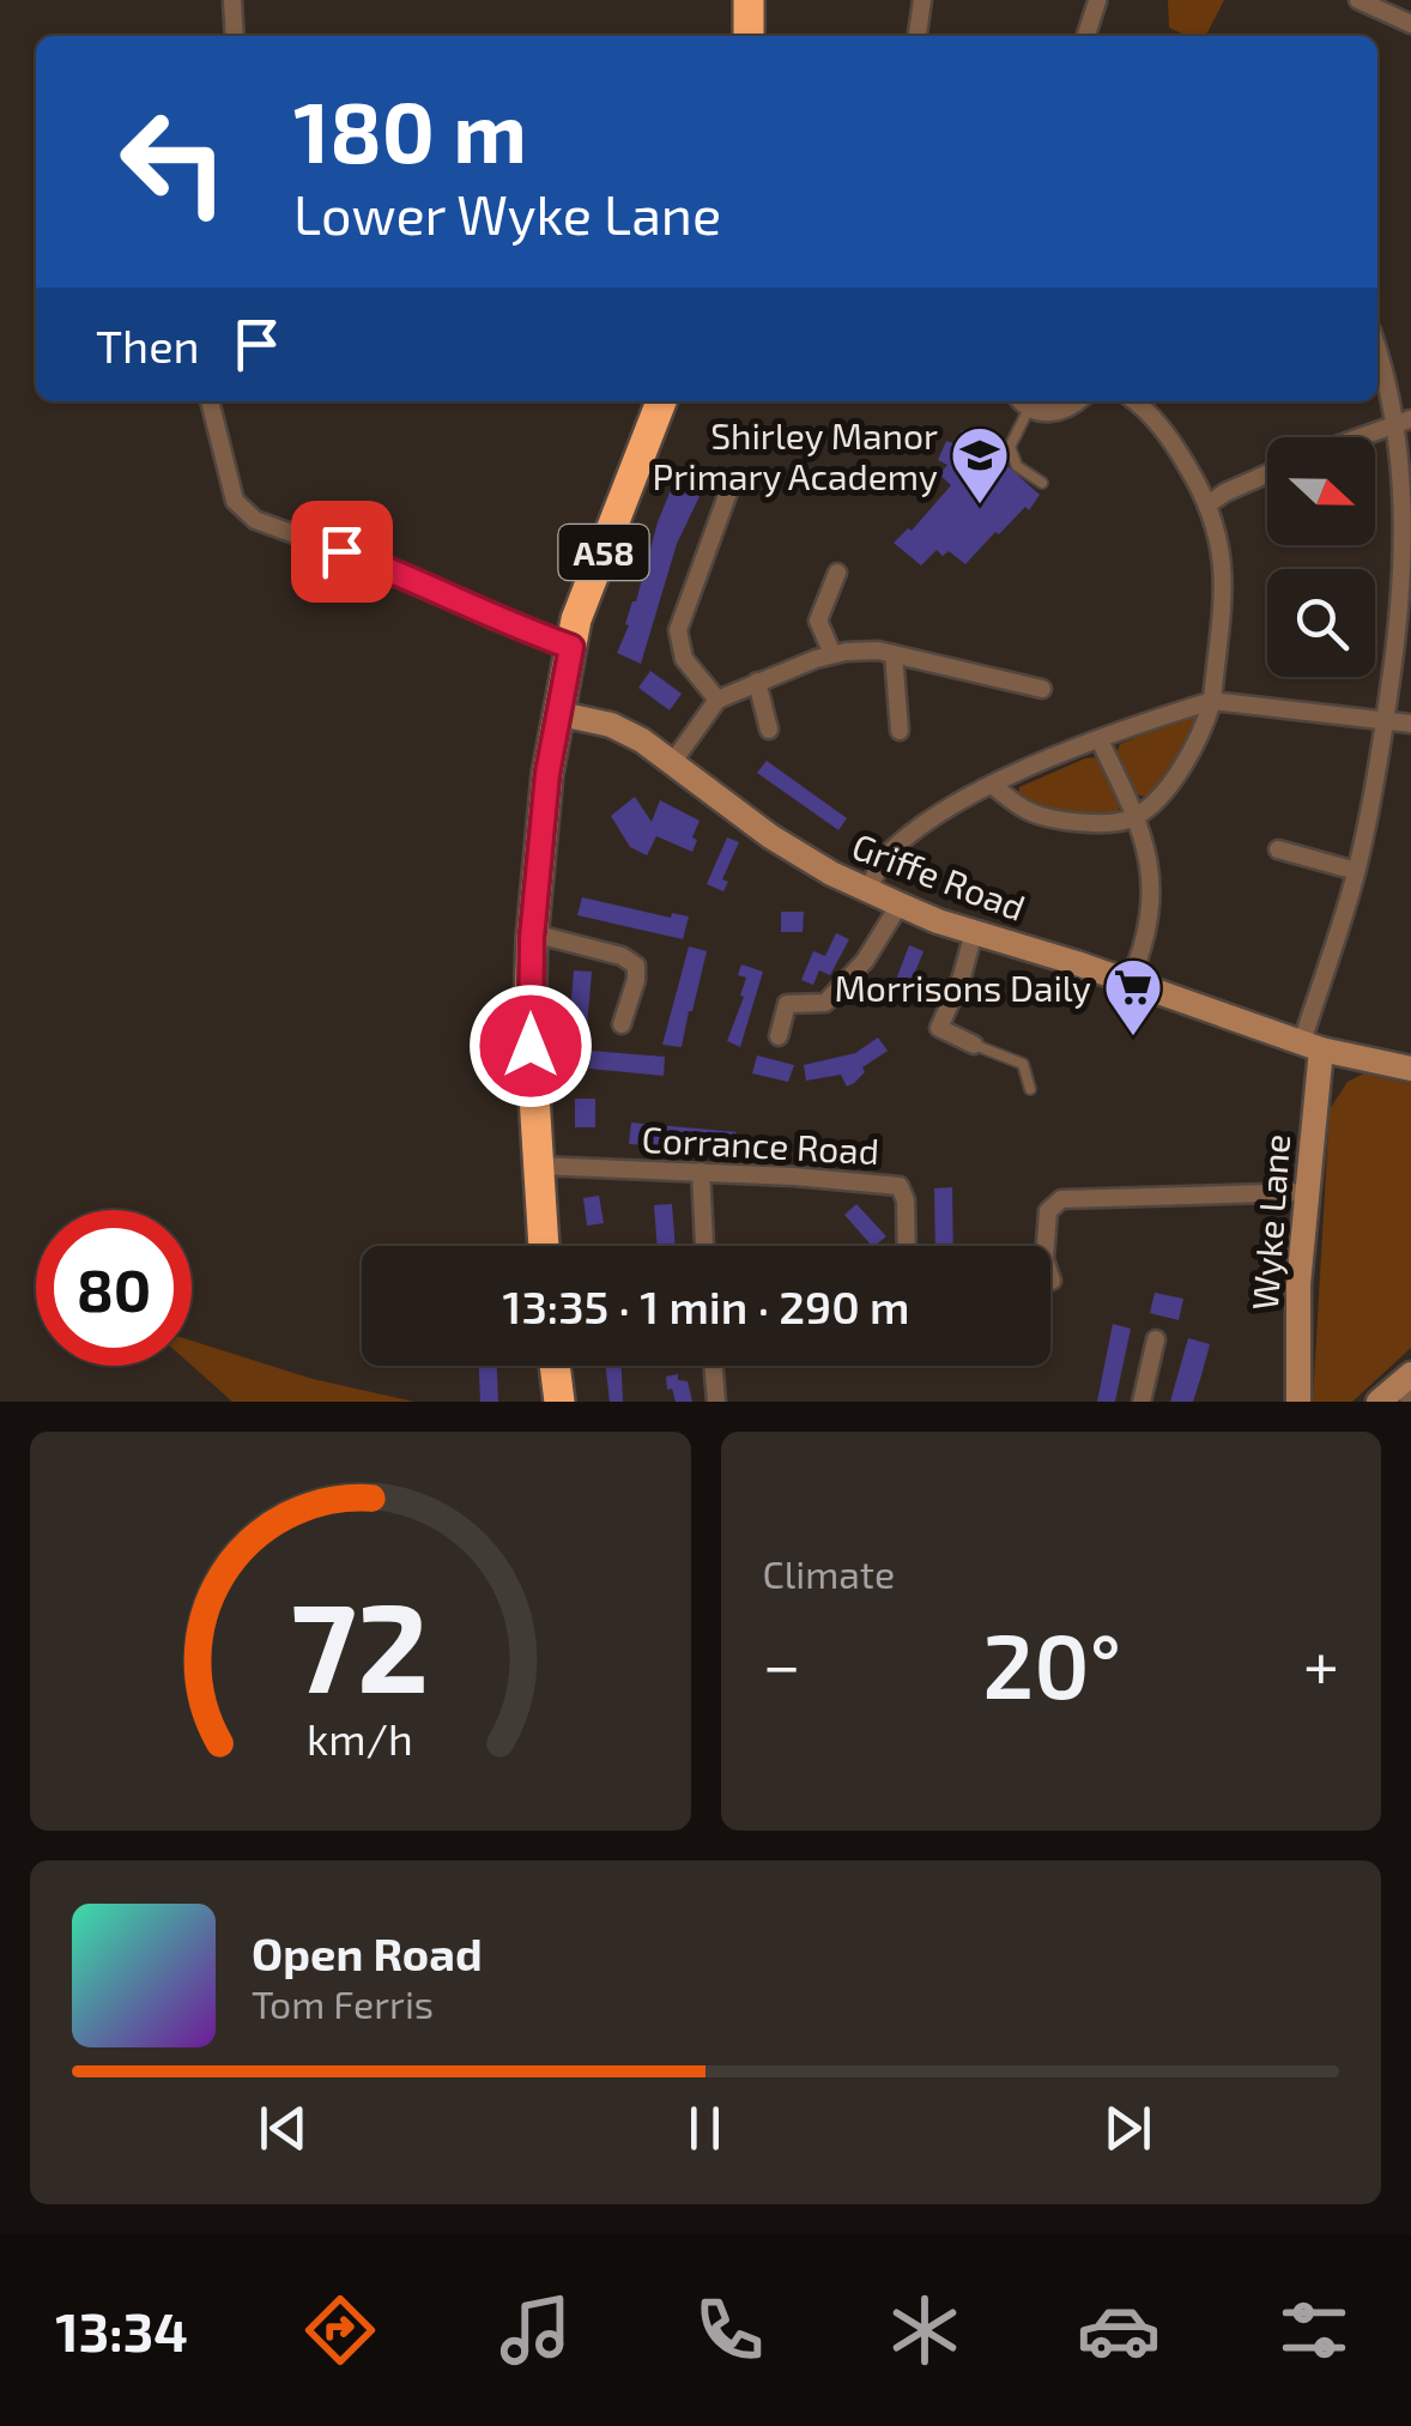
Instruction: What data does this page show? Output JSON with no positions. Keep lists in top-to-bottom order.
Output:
{
  "streets": {
    "highway": ["A58"],
    "street": ["Griffe Road", "Corrance Road", "Wyke Lane"]
  },
  "crossings": [
    ["A58", "Griffe Road"],
    ["A58", "Corrance Road"],
    ["Griffe Road", "Wyke Lane"]
  ],
  "places": {
    "school or university": ["Shirley Manor Primary Academy"],
    "supermarket": ["Morrisons Daily"]
  },
  "north": "right",
  "page": {
    "turn": ["180 m", "Lower Wyke Lane"],
    "then": "Then",
    "limit": "80",
    "trip": "13:35 · 1 min · 290 m",
    "tile": "Climate",
    "heat": ["−", "20°", "+"],
    "song": ["Open Road", "Tom Ferris"],
    "tabs": "13:34",
    "gauge": ["72", "km/h"]
  }
}
